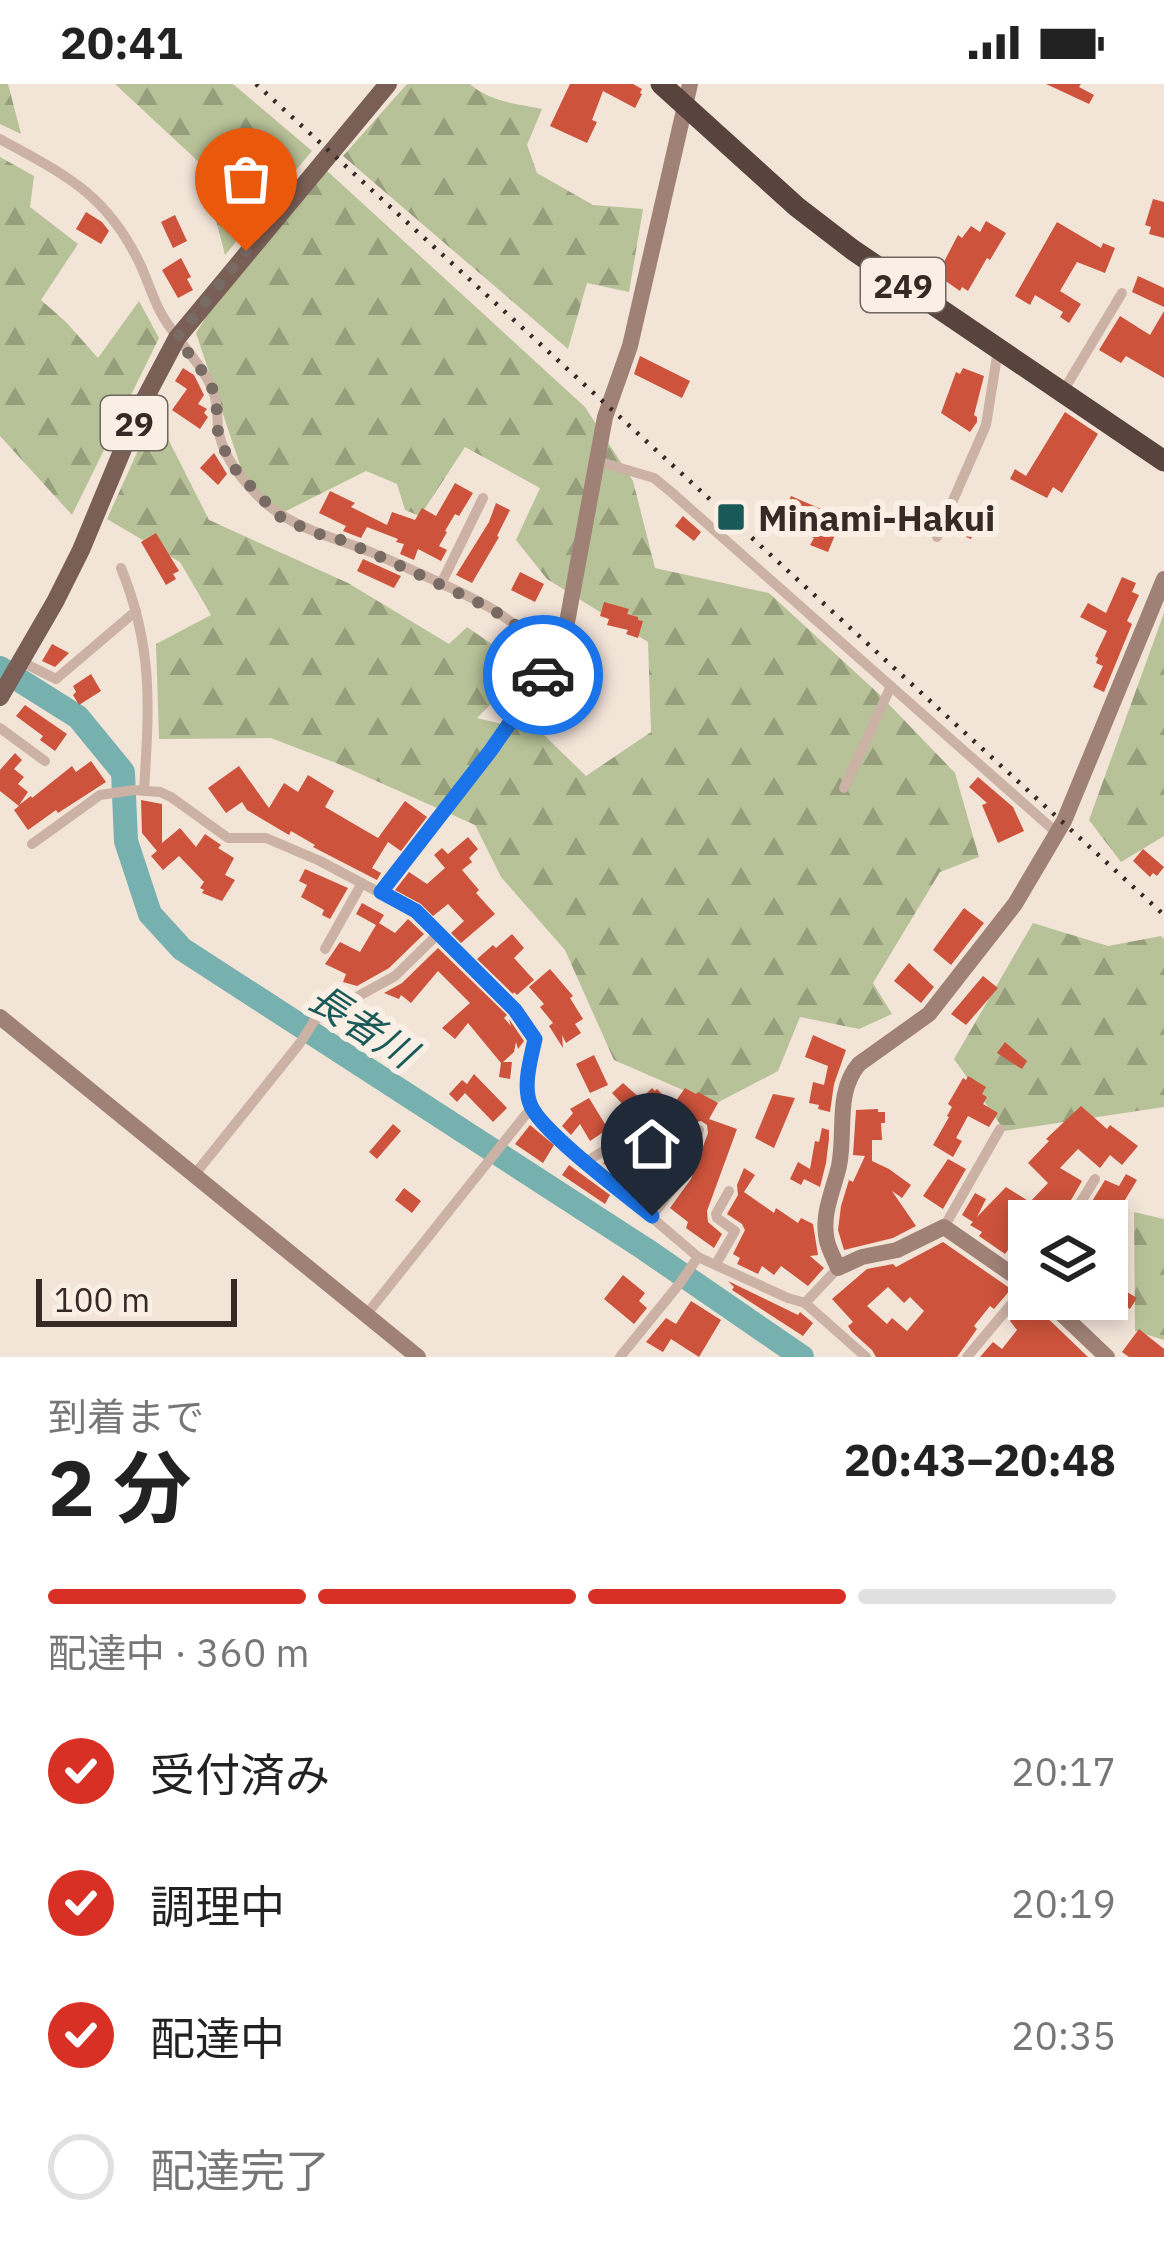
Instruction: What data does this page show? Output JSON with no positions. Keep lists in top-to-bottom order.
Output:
{
  "streets": {
    "highway": ["249"],
    "main road": ["29"]
  },
  "water": ["長者川"],
  "places": {
    "transit": ["Minami-Hakui"]
  },
  "scale_bar": "100 m",
  "page": {
    "status": "20:41",
    "scale": "100 m",
    "heading": ["2 分", "到着まで", "20:43–20:48"],
    "bar": "配達中 · 360 m",
    "list": [
      ["受付済み", "20:17"],
      ["調理中", "20:19"],
      ["配達中", "20:35"],
      "配達完了"
    ]
  }
}
